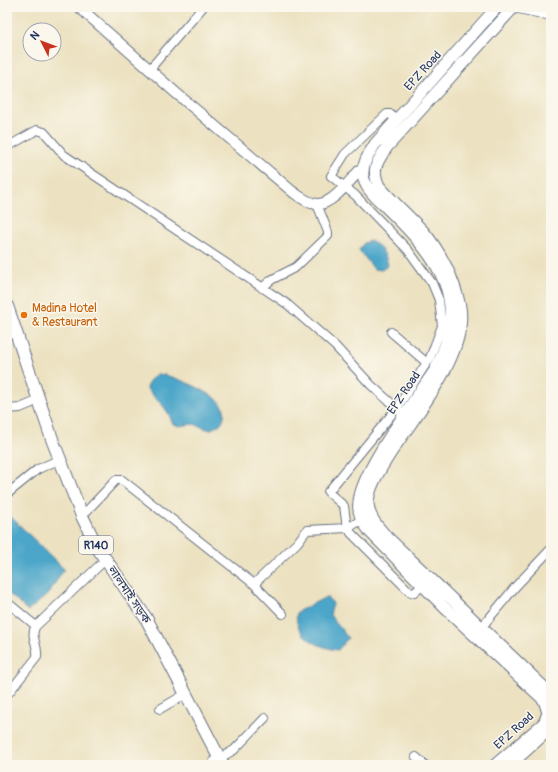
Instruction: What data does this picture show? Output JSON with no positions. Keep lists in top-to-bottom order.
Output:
{
  "streets": {
    "main road": ["EPZ Road", "R140", "লালমাই সড়ক"]
  },
  "places": ["Madina Hotel & Restaurant"],
  "north": "top left"
}
